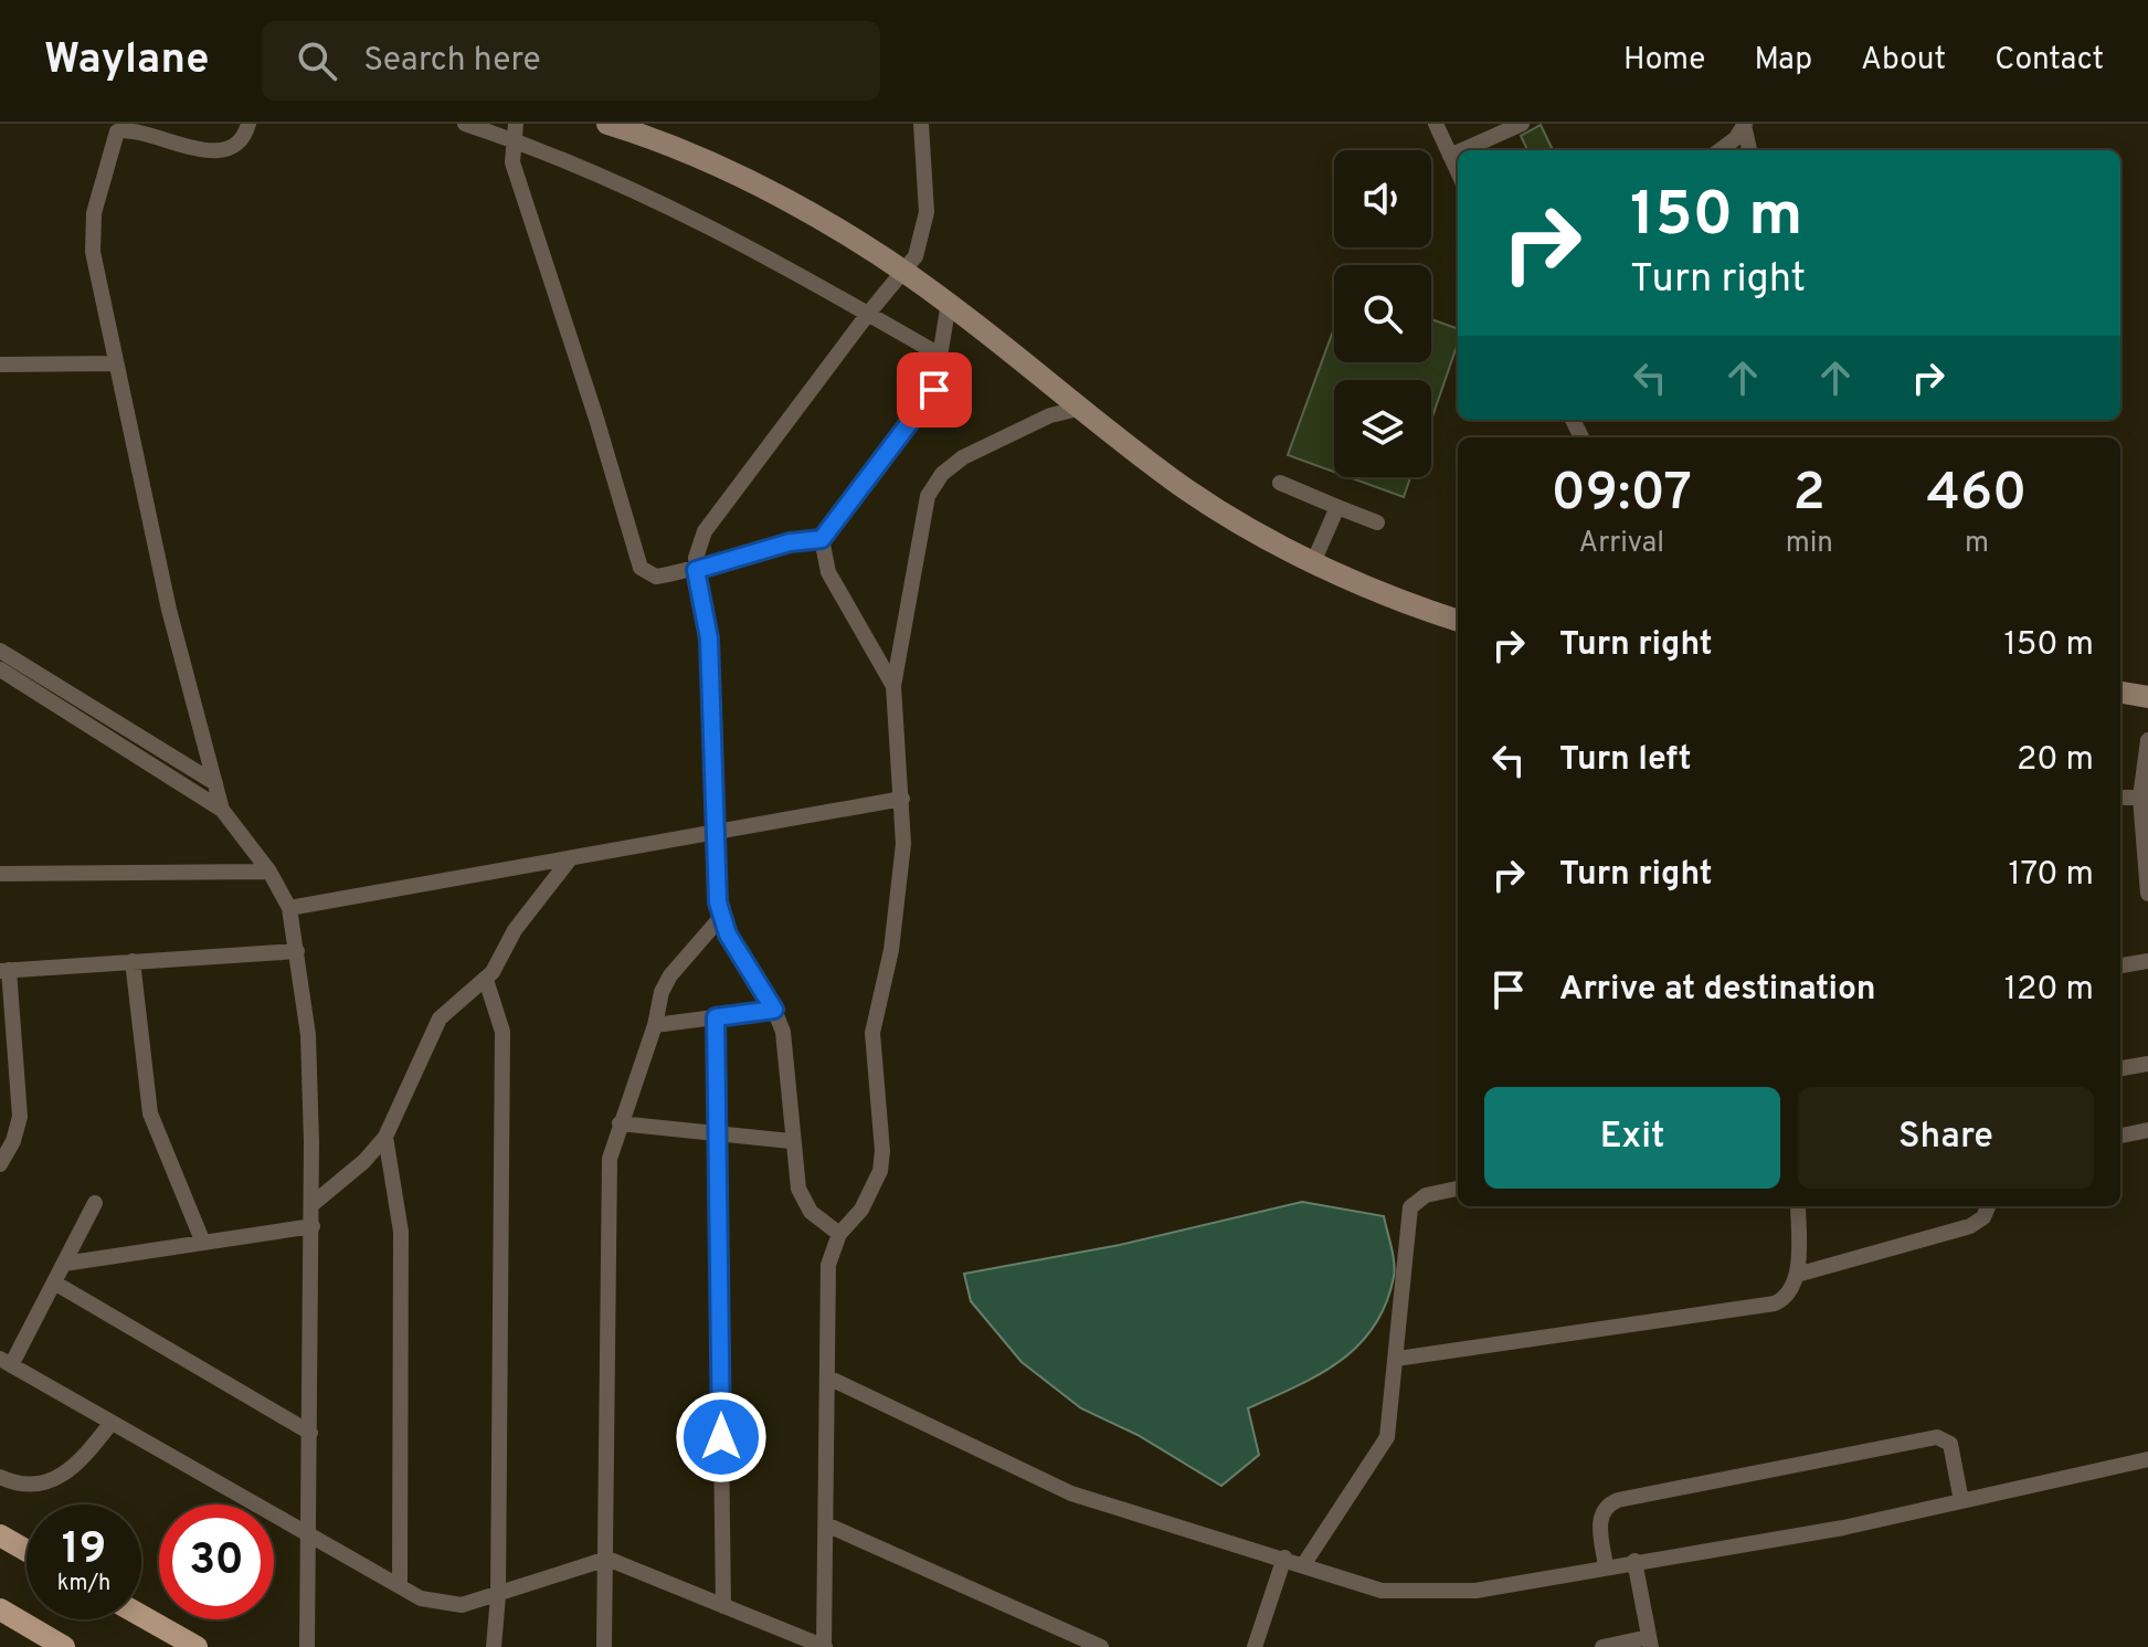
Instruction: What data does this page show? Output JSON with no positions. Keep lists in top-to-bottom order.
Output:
{
  "page": {
    "header": "Waylane",
    "search": "Search here",
    "nav": [
      "Home",
      "Map",
      "About",
      "Contact"
    ],
    "turn": ["150 m", "Turn right"],
    "eta": [
      "09:07",
      "Arrival",
      "2",
      "min",
      "460",
      "m"
    ],
    "list": [
      {
        "name": "Turn right",
        "value": "150 m"
      },
      {
        "name": "Turn left",
        "value": "20 m"
      },
      {
        "name": "Turn right",
        "value": "170 m"
      },
      {
        "name": "Arrive at destination",
        "value": "120 m"
      }
    ],
    "buttons": ["Exit", "Share"],
    "speed": "19 km/h",
    "limit": "30"
  }
}
